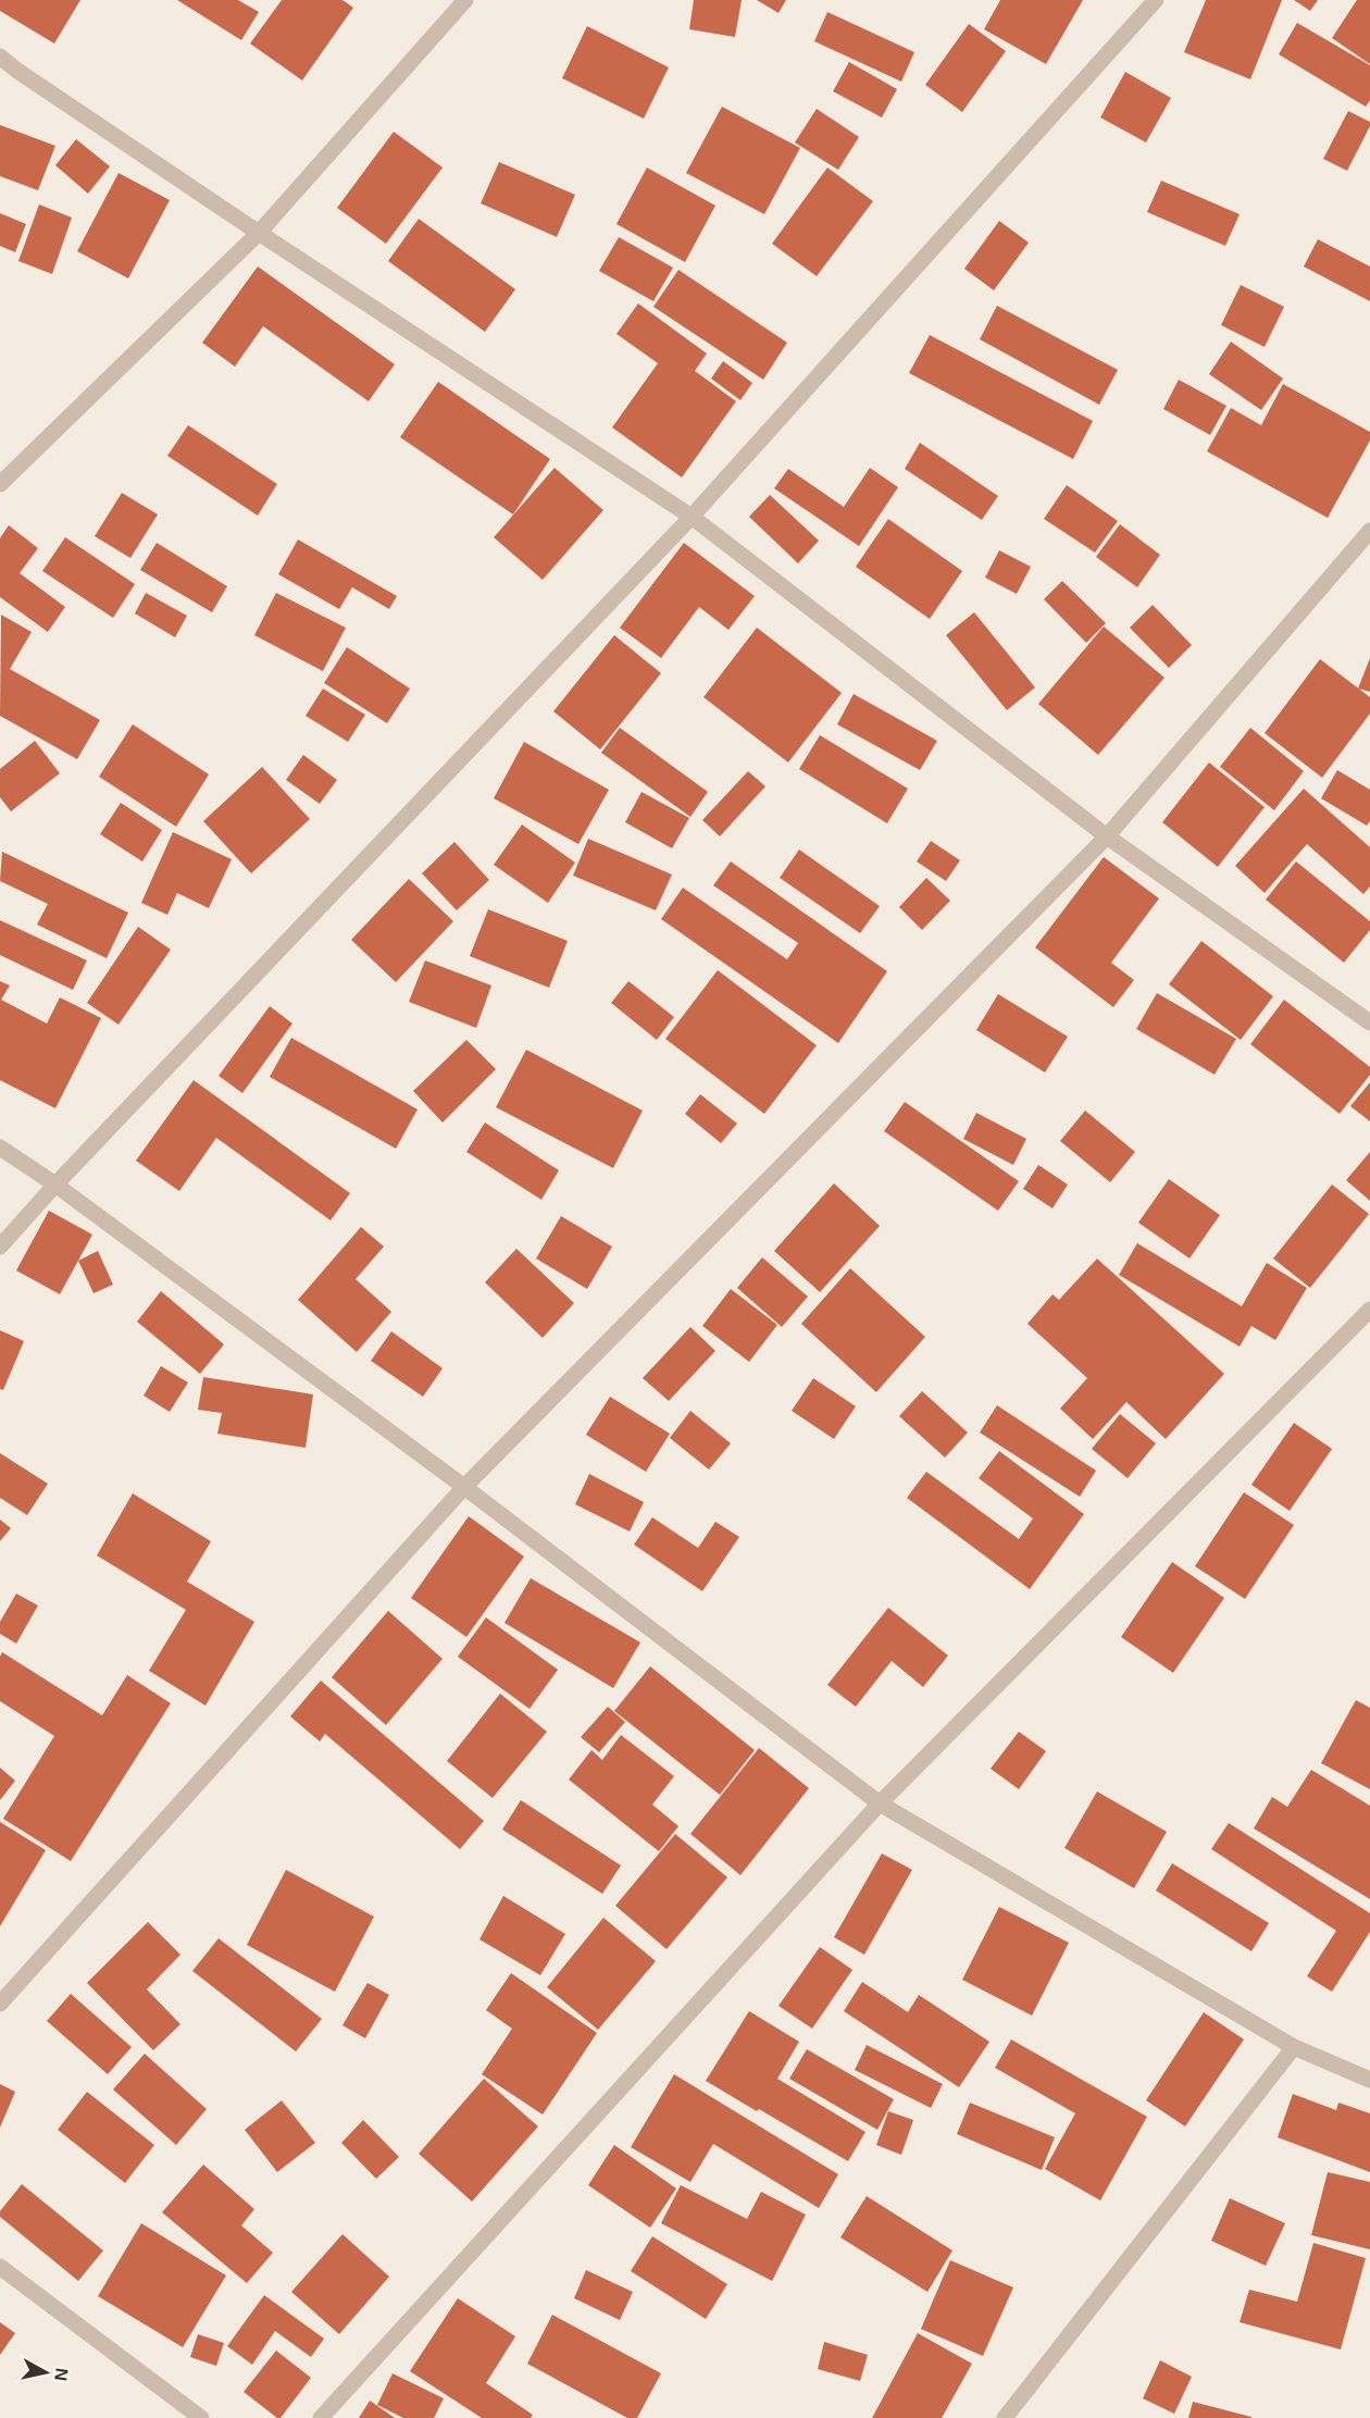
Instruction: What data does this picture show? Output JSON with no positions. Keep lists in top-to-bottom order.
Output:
{
  "north": "right"
}
